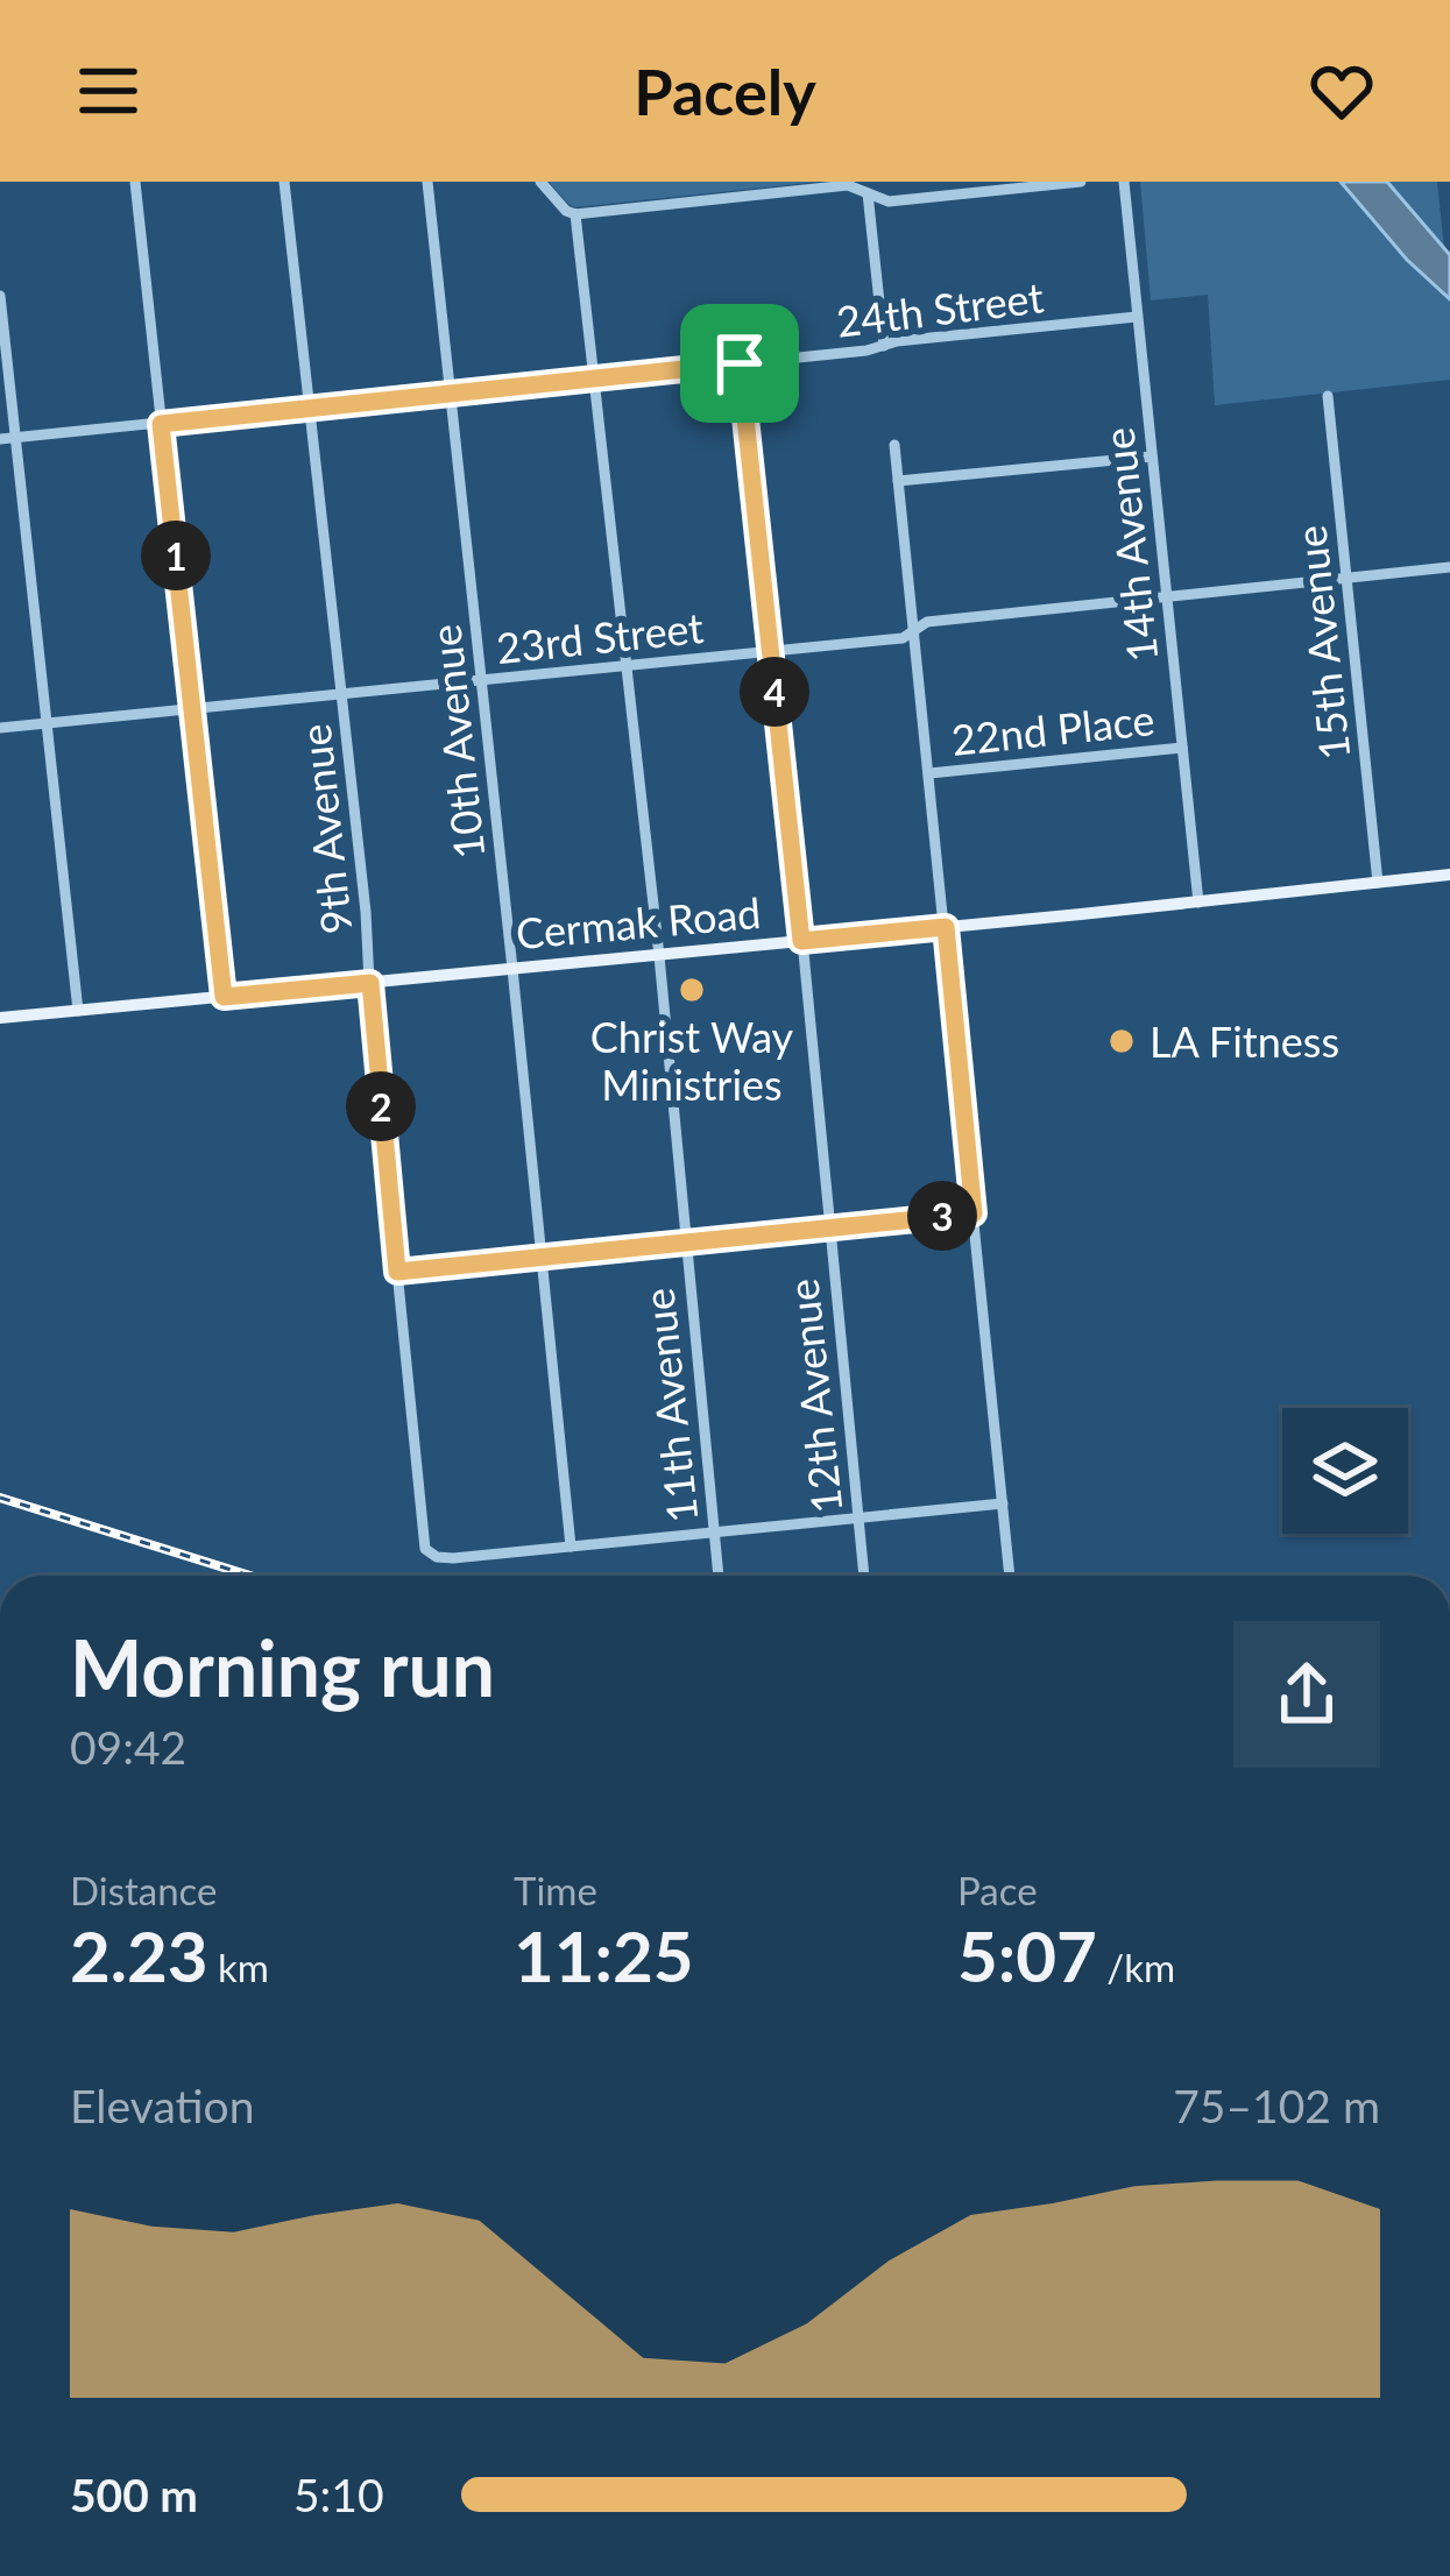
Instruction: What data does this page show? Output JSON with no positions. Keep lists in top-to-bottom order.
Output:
{
  "streets": {
    "main road": ["Cermak Road"],
    "street": [
      "24th Street",
      "14th Avenue",
      "23rd Street",
      "15th Avenue",
      "22nd Place",
      "10th Avenue",
      "9th Avenue",
      "12th Avenue",
      "11th Avenue"
    ]
  },
  "crossings": [
    ["24th Street", "14th Avenue"],
    ["24th Street", "10th Avenue"],
    ["24th Street", "9th Avenue"],
    ["24th Street", "12th Avenue"],
    ["24th Street", "11th Avenue"],
    ["14th Avenue", "23rd Street"],
    ["14th Avenue", "22nd Place"],
    ["14th Avenue", "Cermak Road"],
    ["23rd Street", "15th Avenue"],
    ["23rd Street", "10th Avenue"],
    ["23rd Street", "9th Avenue"],
    ["23rd Street", "12th Avenue"],
    ["23rd Street", "11th Avenue"],
    ["15th Avenue", "Cermak Road"],
    ["10th Avenue", "9th Avenue"],
    ["10th Avenue", "Cermak Road"],
    ["9th Avenue", "Cermak Road"],
    ["Cermak Road", "12th Avenue"],
    ["Cermak Road", "11th Avenue"]
  ],
  "places": ["Christ Way Ministries", "LA Fitness"],
  "page": {
    "header": "Pacely",
    "pins": [
      "1",
      "4",
      "2",
      "3"
    ],
    "heading": ["Morning run", "09:42"],
    "stats": [
      ["Distance", "2.23 km"],
      ["Time", "11:25"],
      ["Pace", "5:07 /km"]
    ],
    "chart": ["Elevation", "75–102 m"],
    "list": [
      {
        "name": "500 m",
        "note": "5:10"
      }
    ]
  }
}
